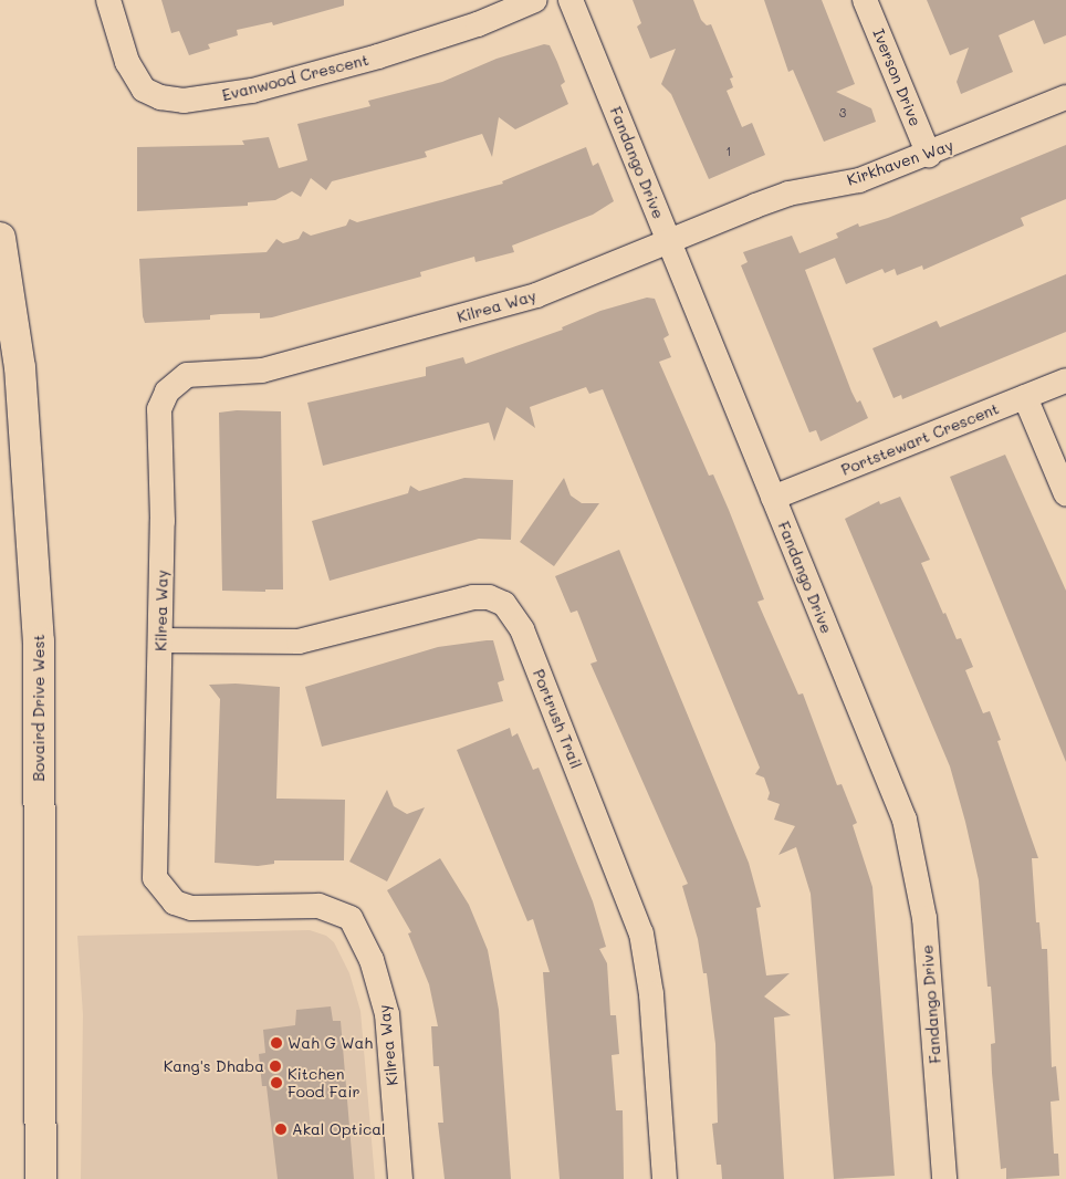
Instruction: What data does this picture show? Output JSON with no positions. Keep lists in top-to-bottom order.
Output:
{
  "streets": {
    "main road": ["Bovaird Drive West"],
    "street": [
      "Evanwood Crescent",
      "Iverson Drive",
      "Fandango Drive",
      "Kirkhaven Way",
      "Kilrea Way",
      "Portstewart Crescent",
      "Portrush Trail"
    ]
  },
  "crossings": [
    ["Iverson Drive", "Kirkhaven Way"],
    ["Fandango Drive", "Kirkhaven Way"],
    ["Fandango Drive", "Kilrea Way"],
    ["Fandango Drive", "Portstewart Crescent"],
    ["Kirkhaven Way", "Kilrea Way"],
    ["Kilrea Way", "Portrush Trail"]
  ],
  "places": [
    "Wah G Wah",
    "Kang's Dhaba",
    "Kitchen Food Fair",
    "Akal Optical"
  ],
  "house_numbers": ["3", "1"]
}
